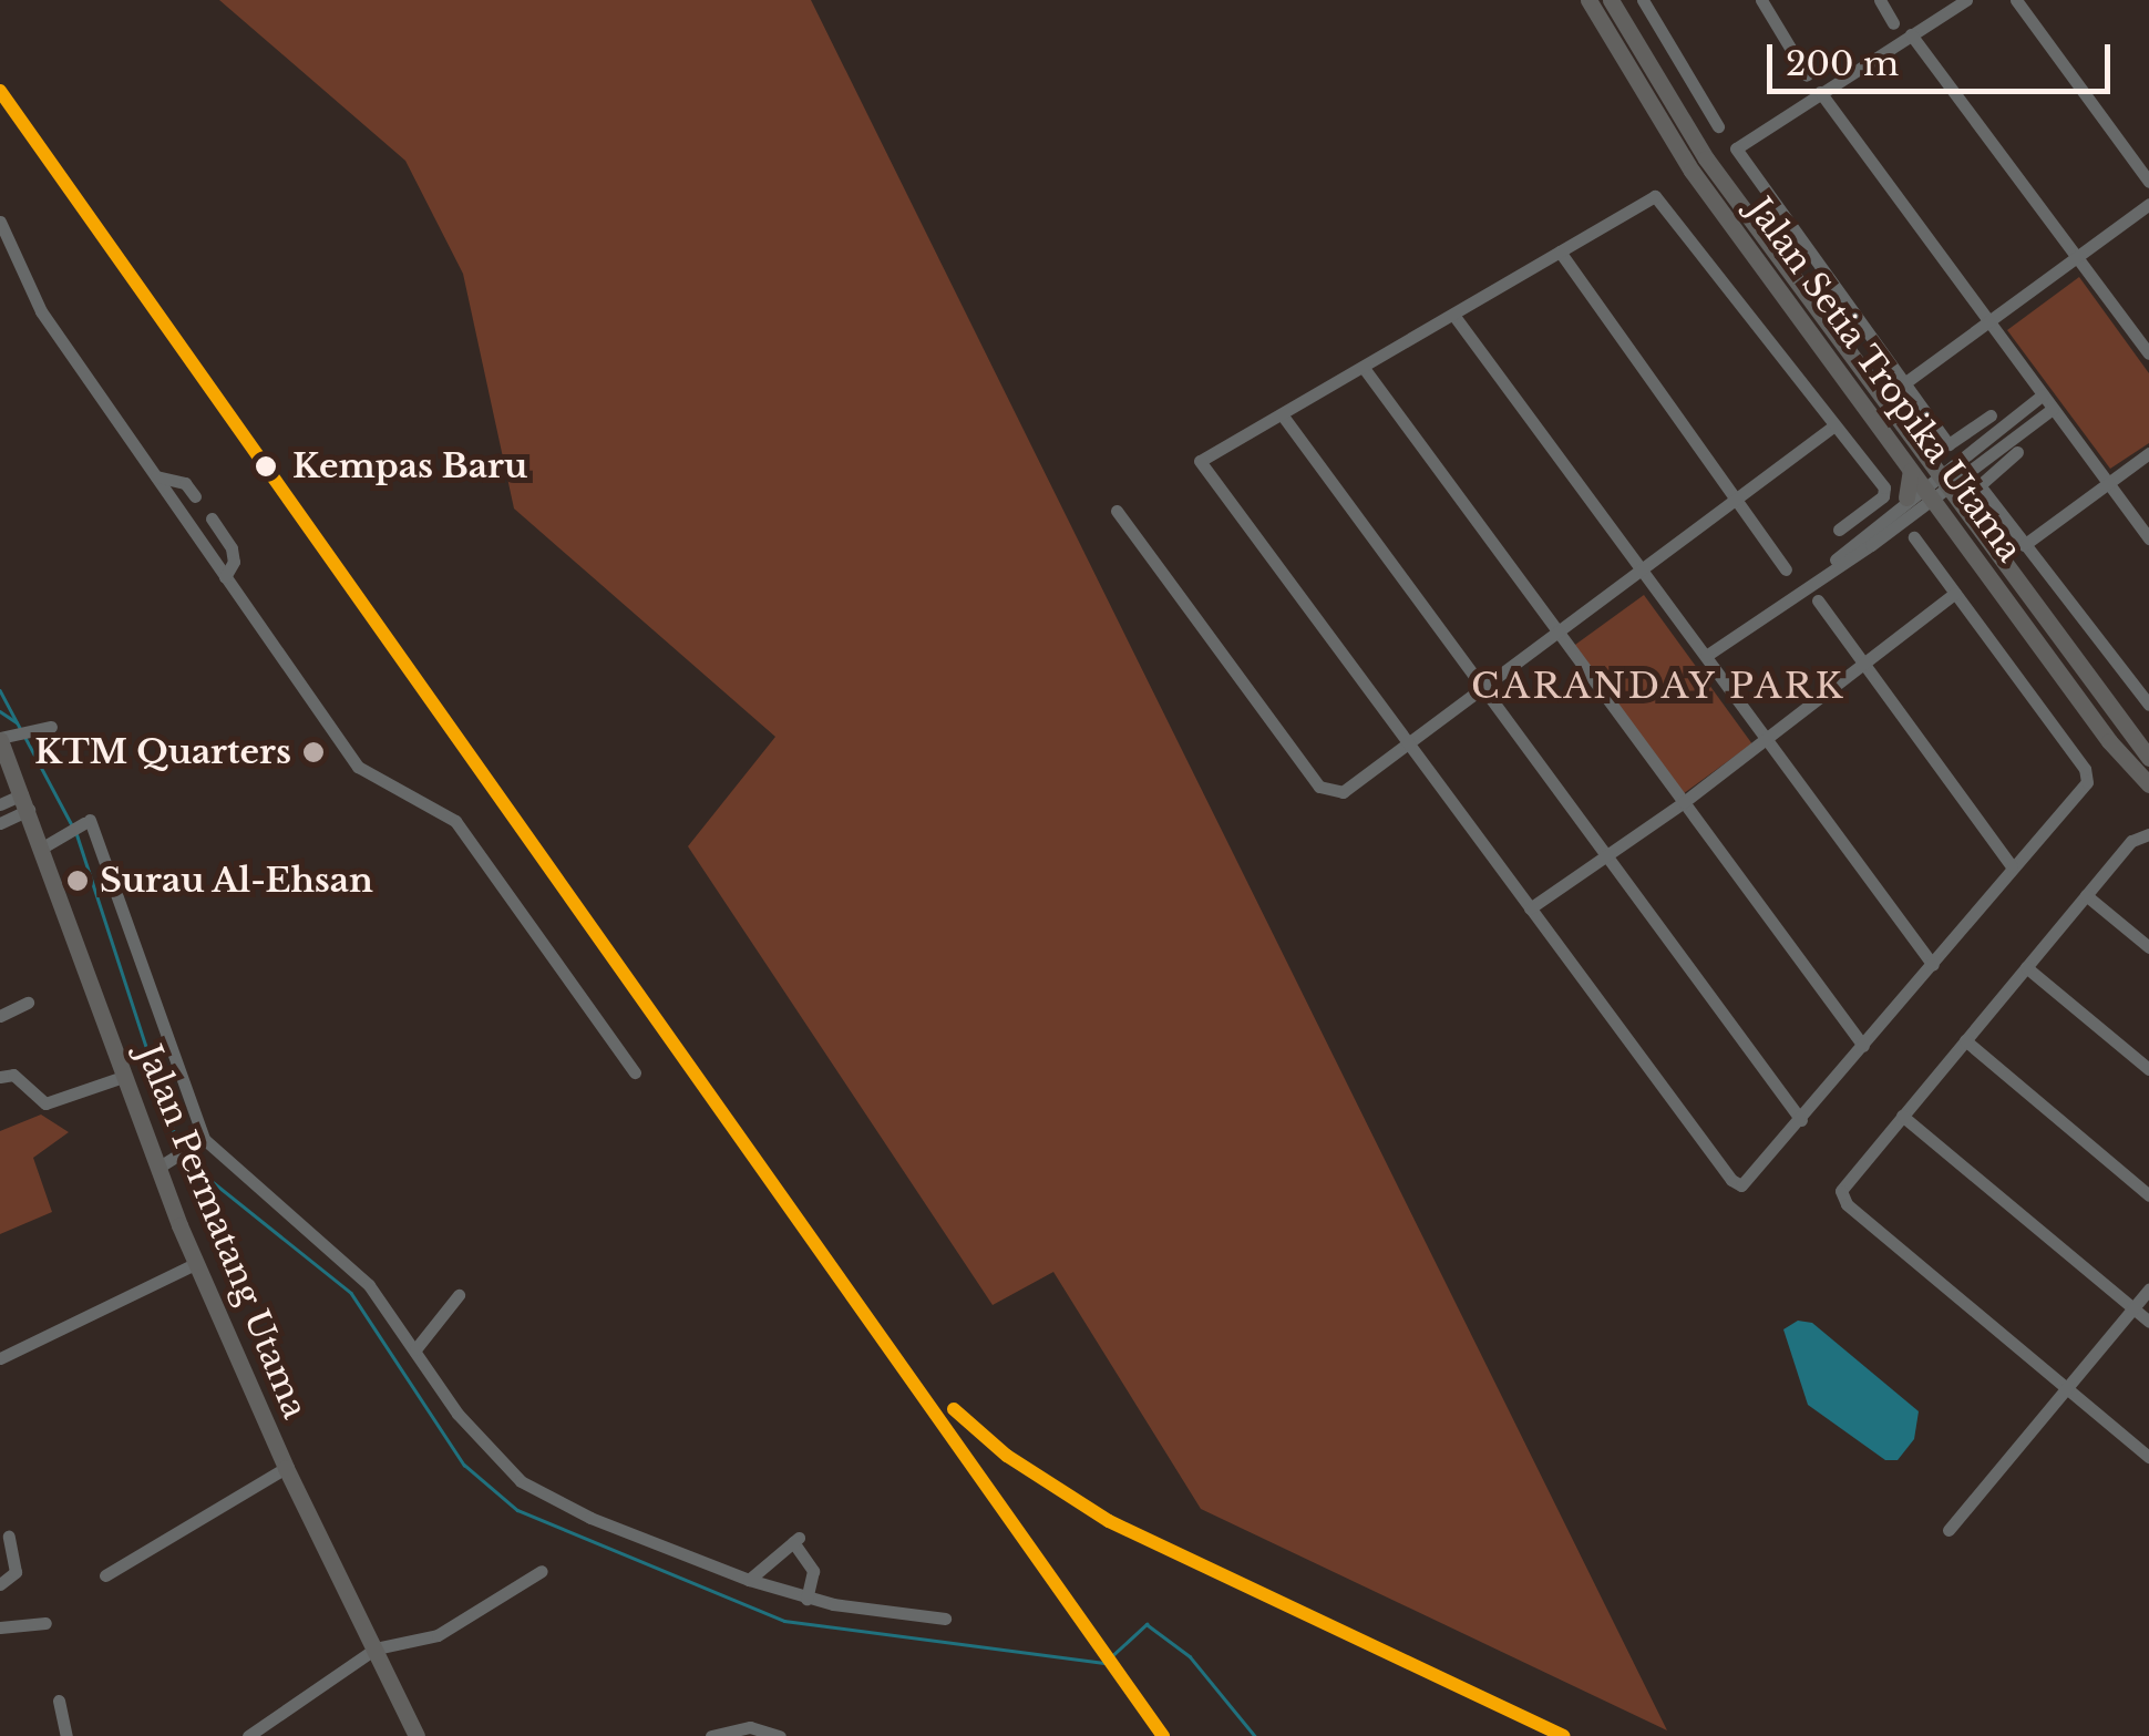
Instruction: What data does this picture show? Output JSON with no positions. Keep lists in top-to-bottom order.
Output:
{
  "streets": {
    "main road": ["Jalan Setia Tropika Utama", "Jalan Permatang Utama"]
  },
  "districts": ["CARANDAY PARK"],
  "places": ["Kempas Baru", "KTM Quarters", "Surau Al-Ehsan"],
  "scale_bar": "200 m"
}
